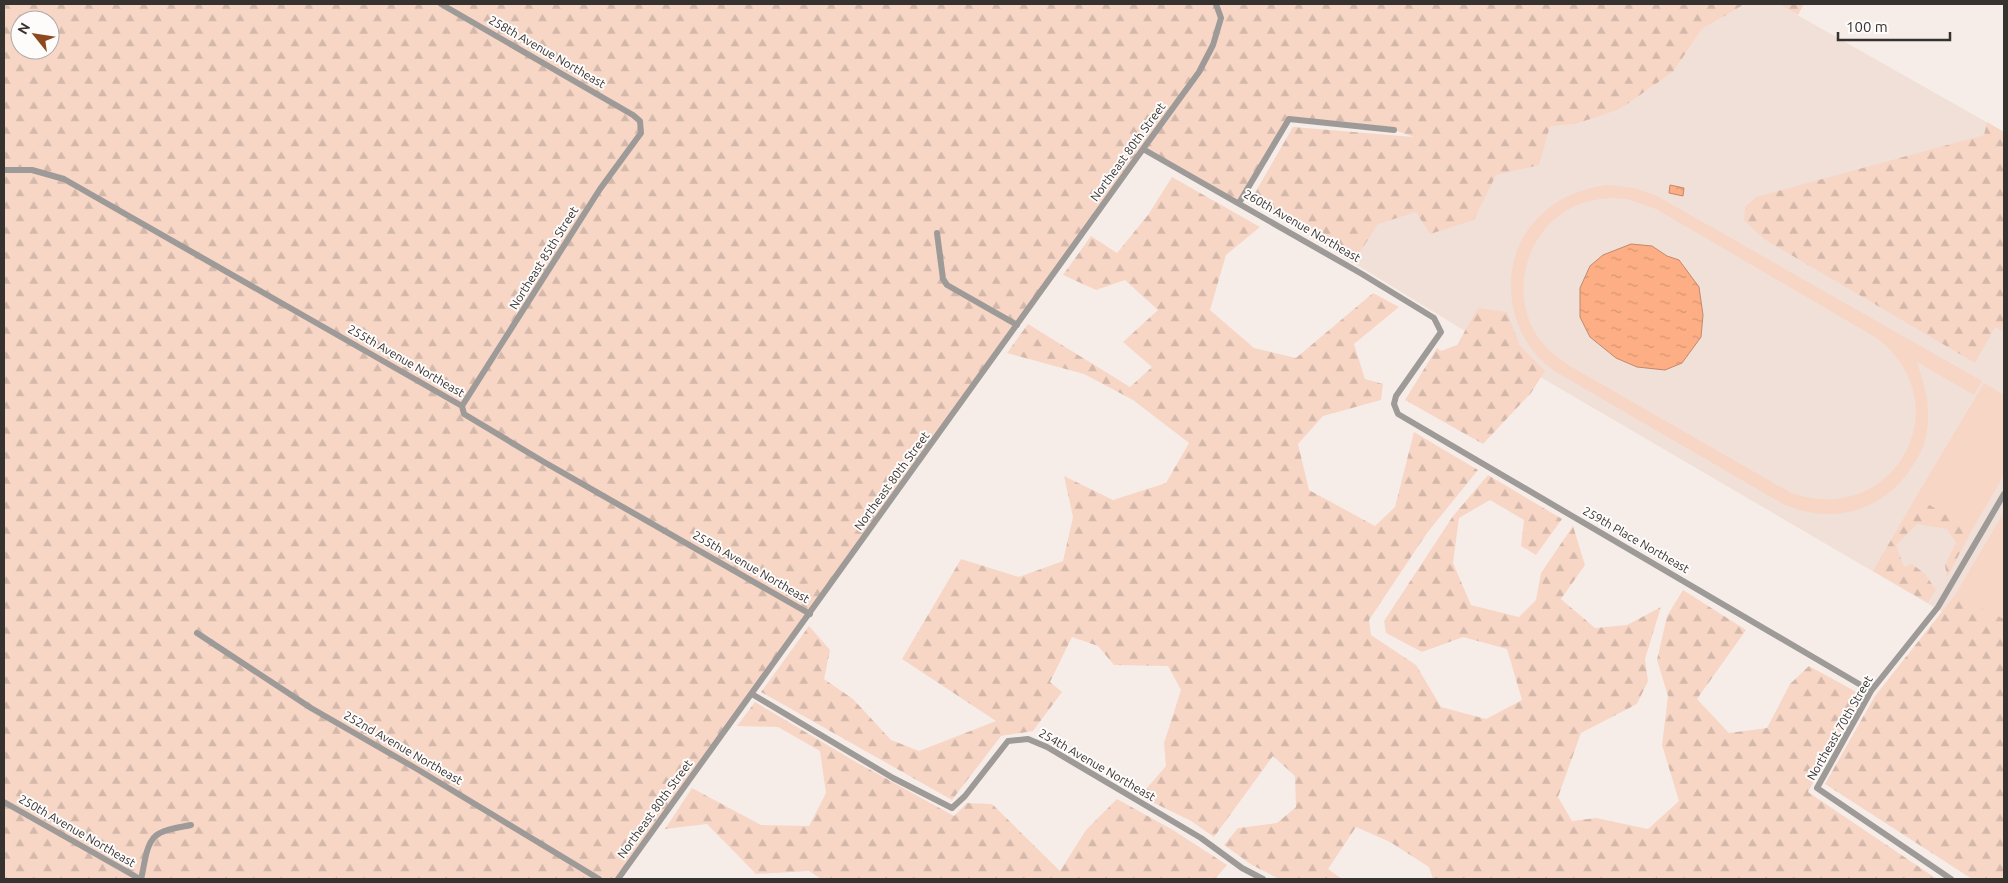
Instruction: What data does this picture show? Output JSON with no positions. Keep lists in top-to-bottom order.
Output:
{
  "streets": {
    "street": [
      "258th Avenue Northeast",
      "Northeast 80th Street",
      "260th Avenue Northeast",
      "Northeast 85th Street",
      "255th Avenue Northeast",
      "259th Place Northeast",
      "Northeast 70th Street",
      "252nd Avenue Northeast",
      "254th Avenue Northeast",
      "250th Avenue Northeast"
    ]
  },
  "crossings": [
    ["258th Avenue Northeast", "Northeast 85th Street"],
    ["Northeast 80th Street", "260th Avenue Northeast"],
    ["Northeast 80th Street", "255th Avenue Northeast"],
    ["Northeast 80th Street", "254th Avenue Northeast"],
    ["260th Avenue Northeast", "259th Place Northeast"],
    ["Northeast 85th Street", "255th Avenue Northeast"],
    ["259th Place Northeast", "Northeast 70th Street"]
  ],
  "scale_bar": "100 m",
  "north": "top left"
}
